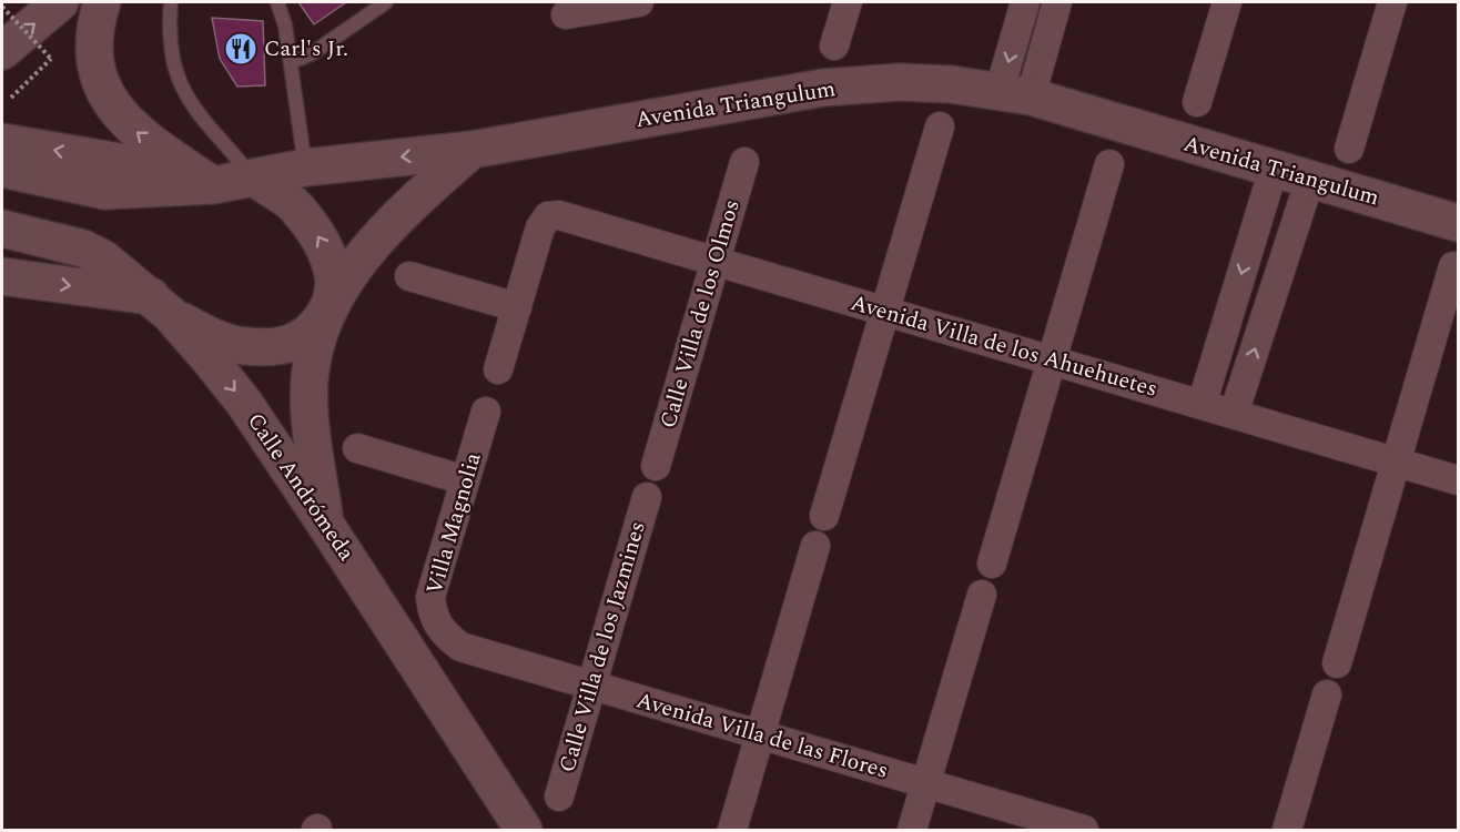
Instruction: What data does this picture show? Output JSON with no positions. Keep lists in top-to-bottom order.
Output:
{
  "streets": {
    "main road": ["Avenida Triangulum", "Calle Andrómeda"],
    "street": [
      "Calle Villa de los Olmos",
      "Avenida Villa de los Ahuehuetes",
      "Villa Magnolia",
      "Calle Villa de los Jazmines",
      "Avenida Villa de las Flores"
    ]
  },
  "crossings": [
    ["Calle Villa de los Olmos", "Avenida Villa de los Ahuehuetes"],
    ["Villa Magnolia", "Avenida Villa de las Flores"],
    ["Calle Villa de los Jazmines", "Avenida Villa de las Flores"]
  ],
  "places": {
    "restaurant": ["Carl's Jr."]
  }
}
